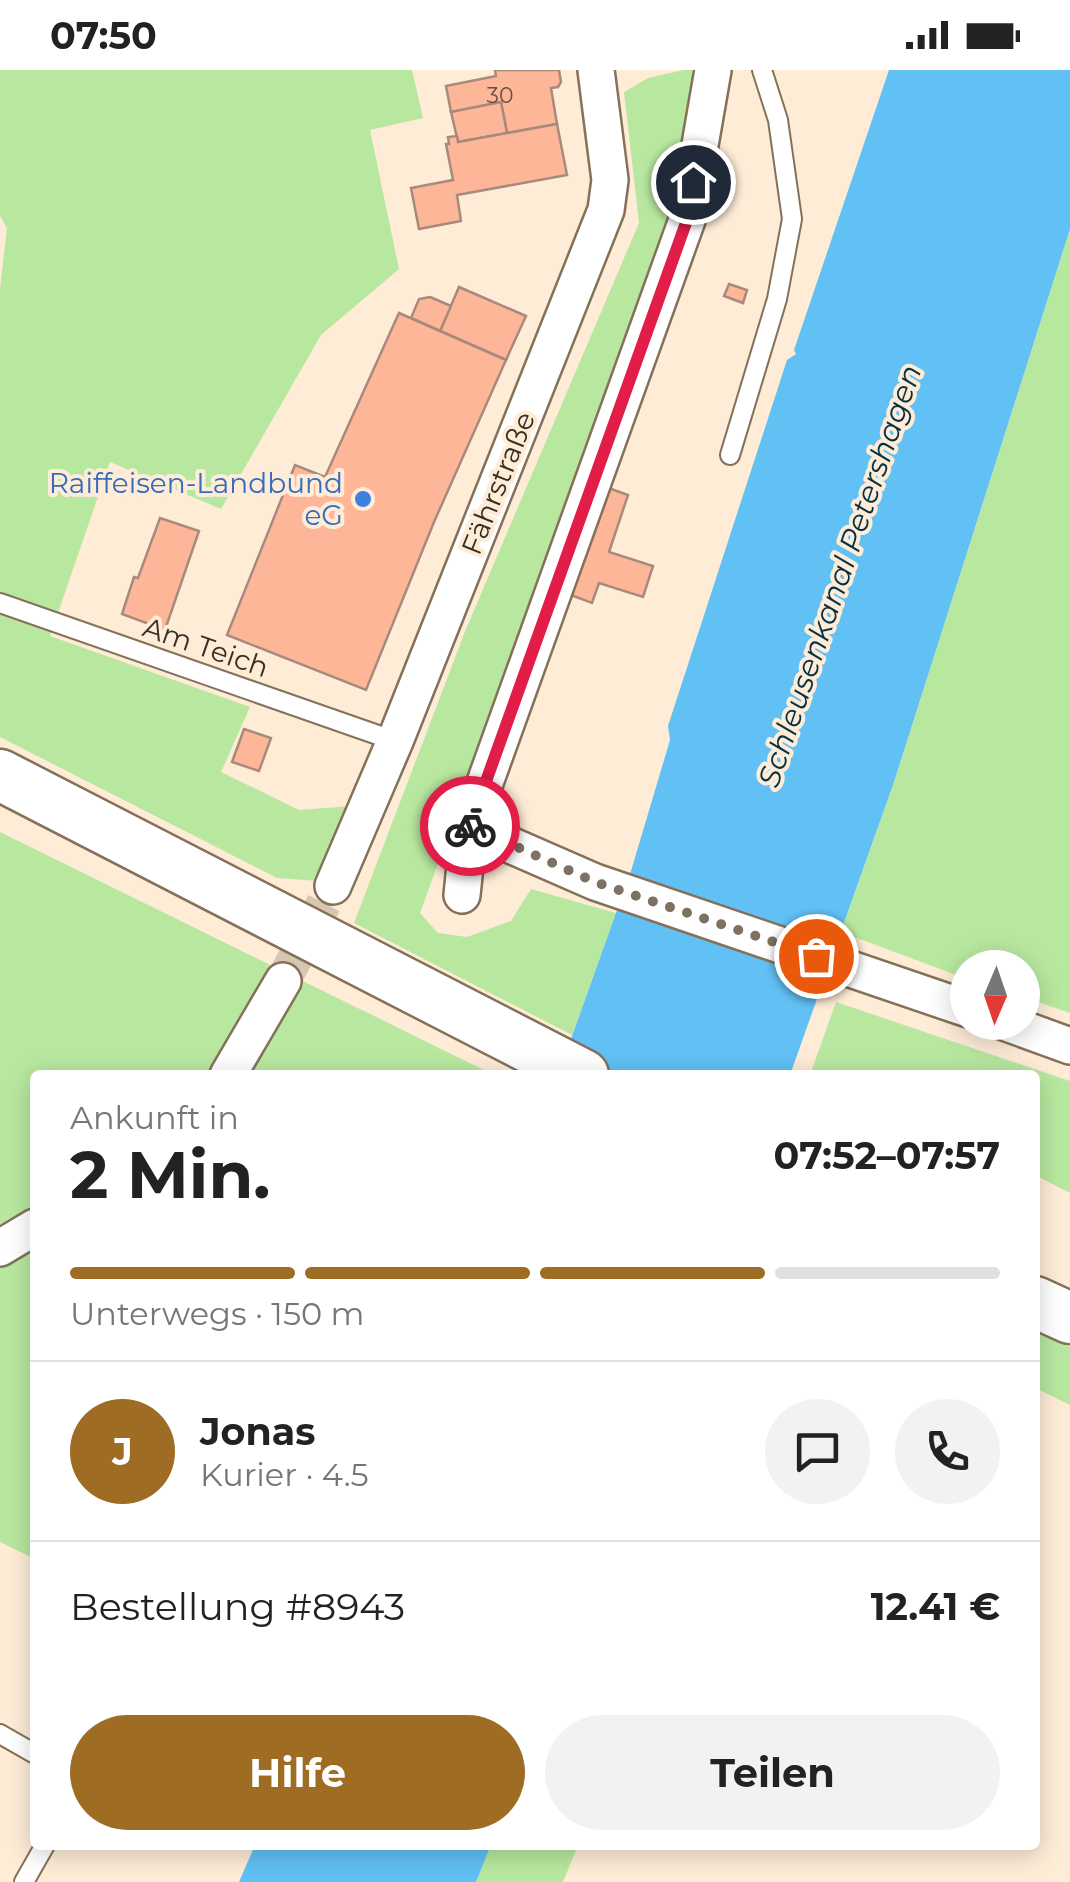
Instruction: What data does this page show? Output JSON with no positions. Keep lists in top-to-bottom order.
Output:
{
  "streets": {
    "street": ["Fährstraße"],
    "lane": ["Am Teich"]
  },
  "crossings": [
    ["Fährstraße", "Am Teich"]
  ],
  "water": ["Schleusenkanal Petershagen"],
  "places": ["Raiffeisen-Landbund eG"],
  "house_numbers": ["30"],
  "north": "bottom",
  "page": {
    "status": "07:50",
    "heading": ["2 Min.", "Ankunft in", "07:52–07:57"],
    "panel": [
      "Jonas",
      "Kurier · 4.5",
      "Bestellung #8943",
      "12.41 €"
    ],
    "bar": "Unterwegs · 150 m",
    "round": "J",
    "buttons": ["Hilfe", "Teilen"]
  }
}
